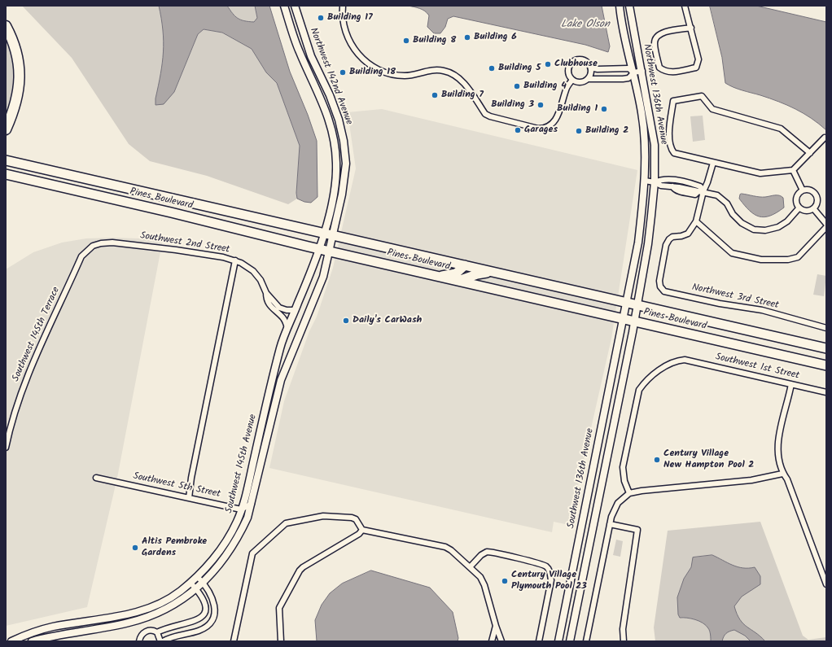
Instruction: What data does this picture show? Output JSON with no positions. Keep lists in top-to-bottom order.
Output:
{
  "streets": {
    "highway": ["Pines Boulevard"],
    "street": [
      "Northwest 142nd Avenue",
      "Northwest 136th Avenue",
      "Southwest 2nd Street",
      "Northwest 3rd Street",
      "Southwest 145th Terrace",
      "Southwest 1st Street",
      "Southwest 145th Avenue",
      "Southwest 136th Avenue",
      "Southwest 5th Street"
    ]
  },
  "crossings": [
    ["Northwest 142nd Avenue", "Pines Boulevard"],
    ["Northwest 142nd Avenue", "Southwest 145th Avenue"],
    ["Northwest 136th Avenue", "Pines Boulevard"],
    ["Northwest 136th Avenue", "Southwest 136th Avenue"],
    ["Pines Boulevard", "Southwest 145th Avenue"],
    ["Pines Boulevard", "Southwest 136th Avenue"],
    ["Southwest 2nd Street", "Southwest 145th Terrace"],
    ["Southwest 2nd Street", "Southwest 145th Avenue"],
    ["Southwest 145th Avenue", "Southwest 5th Street"]
  ],
  "water": ["Lake Olson"],
  "places": [
    "Building 17",
    "Building 6",
    "Building 8",
    "Clubhouse",
    "Building 5",
    "Building 18",
    "Building 4",
    "Building 7",
    "Building 3",
    "Building 1",
    "Garages",
    "Building 2",
    "Daily's CarWash",
    "Century Village New Hampton Pool 2",
    "Altis Pembroke Gardens",
    "Century Village Plymouth Pool 23"
  ]
}
